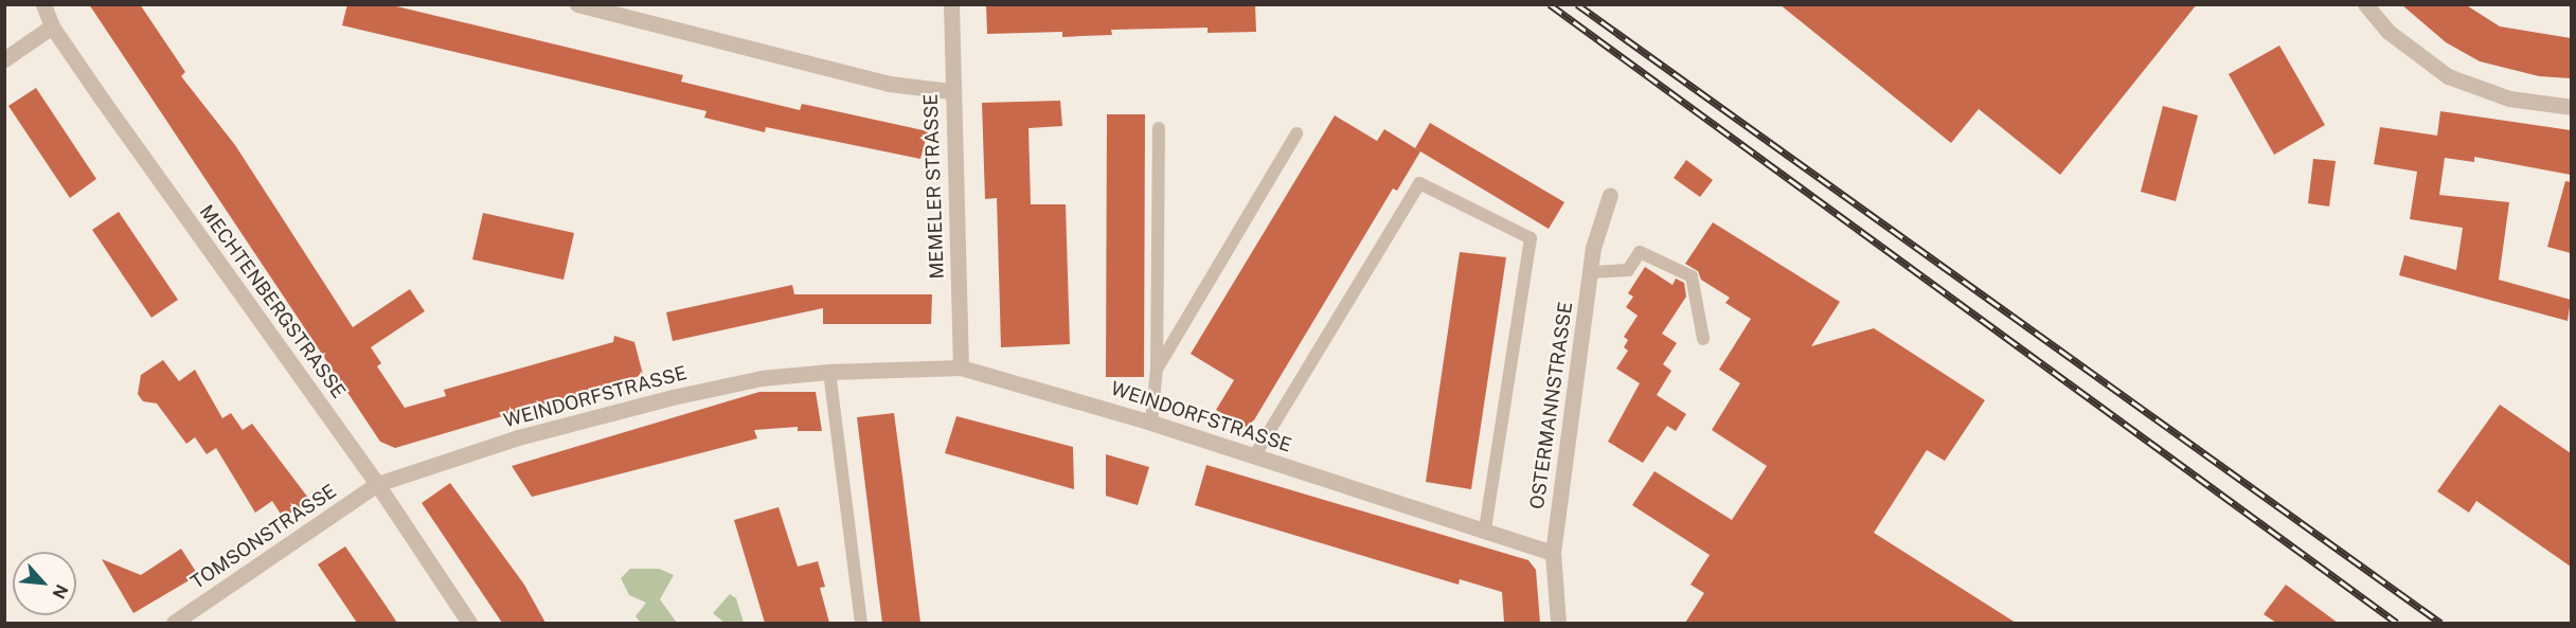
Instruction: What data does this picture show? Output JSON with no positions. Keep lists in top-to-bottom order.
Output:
{
  "streets": {
    "street": [
      "MEMELER STRASSE",
      "MECHTENBERGSTRASSE",
      "WEINDORFSTRASSE",
      "OSTERMANNSTRASSE",
      "TOMSONSTRASSE"
    ]
  },
  "crossings": [
    ["MEMELER STRASSE", "WEINDORFSTRASSE"],
    ["MECHTENBERGSTRASSE", "WEINDORFSTRASSE"],
    ["MECHTENBERGSTRASSE", "TOMSONSTRASSE"],
    ["WEINDORFSTRASSE", "OSTERMANNSTRASSE"],
    ["WEINDORFSTRASSE", "TOMSONSTRASSE"]
  ],
  "north": "bottom right"
}
